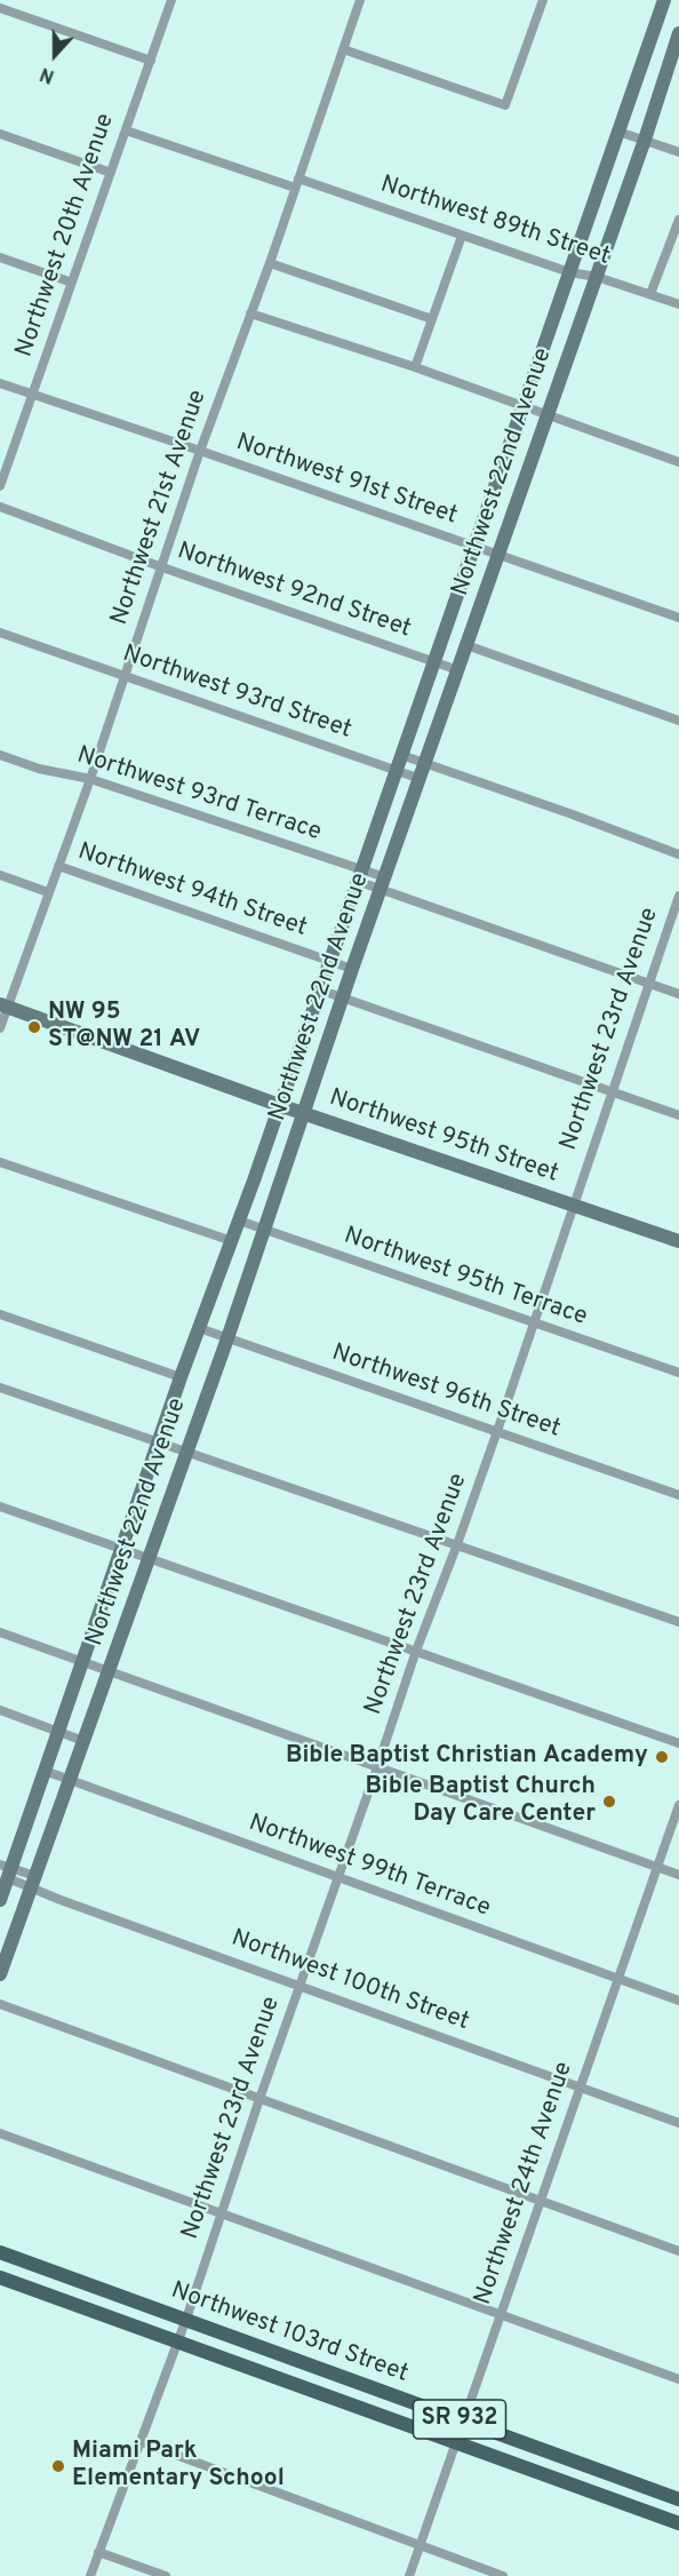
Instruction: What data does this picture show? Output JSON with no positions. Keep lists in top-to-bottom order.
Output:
{
  "streets": {
    "main road": [
      "Northwest 22nd Avenue",
      "Northwest 95th Street",
      "Northwest 103rd Street",
      "SR 932"
    ],
    "street": [
      "Northwest 89th Street",
      "Northwest 20th Avenue",
      "Northwest 91st Street",
      "Northwest 21st Avenue",
      "Northwest 92nd Street",
      "Northwest 93rd Street",
      "Northwest 93rd Terrace",
      "Northwest 94th Street",
      "Northwest 23rd Avenue",
      "Northwest 95th Terrace",
      "Northwest 96th Street",
      "Northwest 99th Terrace",
      "Northwest 100th Street",
      "Northwest 24th Avenue"
    ]
  },
  "crossings": [
    ["Northwest 89th Street", "Northwest 20th Avenue"],
    ["Northwest 89th Street", "Northwest 22nd Avenue"],
    ["Northwest 89th Street", "Northwest 21st Avenue"],
    ["Northwest 20th Avenue", "Northwest 91st Street"],
    ["Northwest 22nd Avenue", "Northwest 91st Street"],
    ["Northwest 22nd Avenue", "Northwest 92nd Street"],
    ["Northwest 22nd Avenue", "Northwest 93rd Street"],
    ["Northwest 22nd Avenue", "Northwest 93rd Terrace"],
    ["Northwest 22nd Avenue", "Northwest 94th Street"],
    ["Northwest 22nd Avenue", "Northwest 95th Street"],
    ["Northwest 22nd Avenue", "Northwest 95th Terrace"],
    ["Northwest 22nd Avenue", "Northwest 96th Street"],
    ["Northwest 22nd Avenue", "Northwest 99th Terrace"],
    ["Northwest 22nd Avenue", "Northwest 100th Street"],
    ["Northwest 91st Street", "Northwest 21st Avenue"],
    ["Northwest 21st Avenue", "Northwest 92nd Street"],
    ["Northwest 21st Avenue", "Northwest 93rd Street"],
    ["Northwest 21st Avenue", "Northwest 93rd Terrace"],
    ["Northwest 21st Avenue", "Northwest 94th Street"],
    ["Northwest 21st Avenue", "Northwest 95th Street"],
    ["Northwest 93rd Terrace", "Northwest 23rd Avenue"],
    ["Northwest 23rd Avenue", "Northwest 95th Street"],
    ["Northwest 23rd Avenue", "Northwest 95th Terrace"],
    ["Northwest 23rd Avenue", "Northwest 96th Street"],
    ["Northwest 23rd Avenue", "Northwest 99th Terrace"],
    ["Northwest 23rd Avenue", "Northwest 100th Street"],
    ["Northwest 23rd Avenue", "Northwest 103rd Street"],
    ["Northwest 99th Terrace", "Northwest 24th Avenue"],
    ["Northwest 100th Street", "Northwest 24th Avenue"],
    ["Northwest 24th Avenue", "Northwest 103rd Street"]
  ],
  "places": [
    "NW 95 ST@NW 21 AV",
    "Bible Baptist Christian Academy",
    "Bible Baptist Church Day Care Center",
    "Miami Park Elementary School"
  ],
  "north": "bottom"
}
